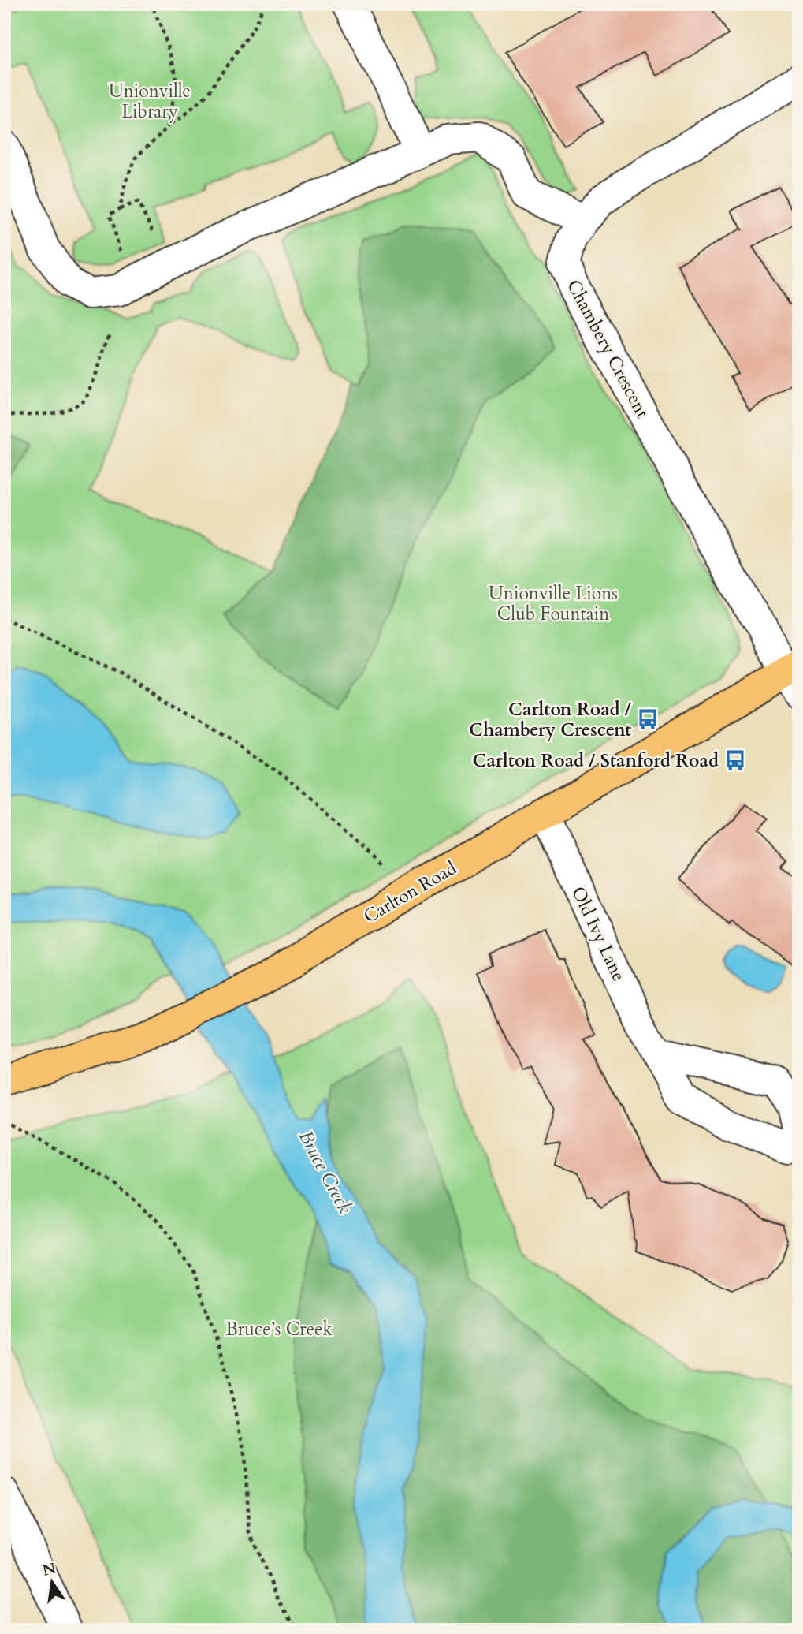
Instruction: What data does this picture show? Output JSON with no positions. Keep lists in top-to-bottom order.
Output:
{
  "streets": {
    "main road": ["Carlton Road"],
    "street": ["Chambery Crescent", "Old Ivy Lane"]
  },
  "crossings": [
    ["Chambery Crescent", "Carlton Road"],
    ["Carlton Road", "Old Ivy Lane"]
  ],
  "water": ["Bruce Creek"],
  "parks": ["Unionville Library", "Unionville Lions Club Fountain", "Bruce’s Creek"],
  "places": {
    "bus stop": ["Carlton Road / Chambery Crescent", "Carlton Road / Stanford Road"]
  },
  "north": "top"
}
